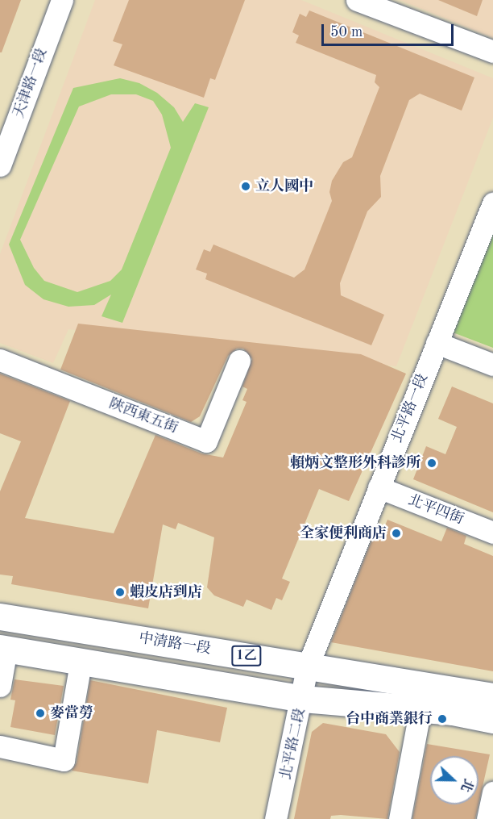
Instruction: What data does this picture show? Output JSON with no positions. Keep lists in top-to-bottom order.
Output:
{
  "streets": {
    "main road": ["中清路一段", "1乙"],
    "street": [
      "天津路一段",
      "北平路一段",
      "陝西東五街",
      "北平四街",
      "北平路二段"
    ]
  },
  "crossings": [
    ["北平路一段", "北平四街"],
    ["北平路一段", "中清路一段"],
    ["北平路一段", "北平路二段"],
    ["中清路一段", "北平路二段"],
    ["1乙", "北平路二段"]
  ],
  "places": [
    "立人國中",
    "賴炳文整形外科診所",
    "全家便利商店",
    "蝦皮店到店",
    "麥當勞",
    "台中商業銀行"
  ],
  "scale_bar": "50 m",
  "north": "right"
}
